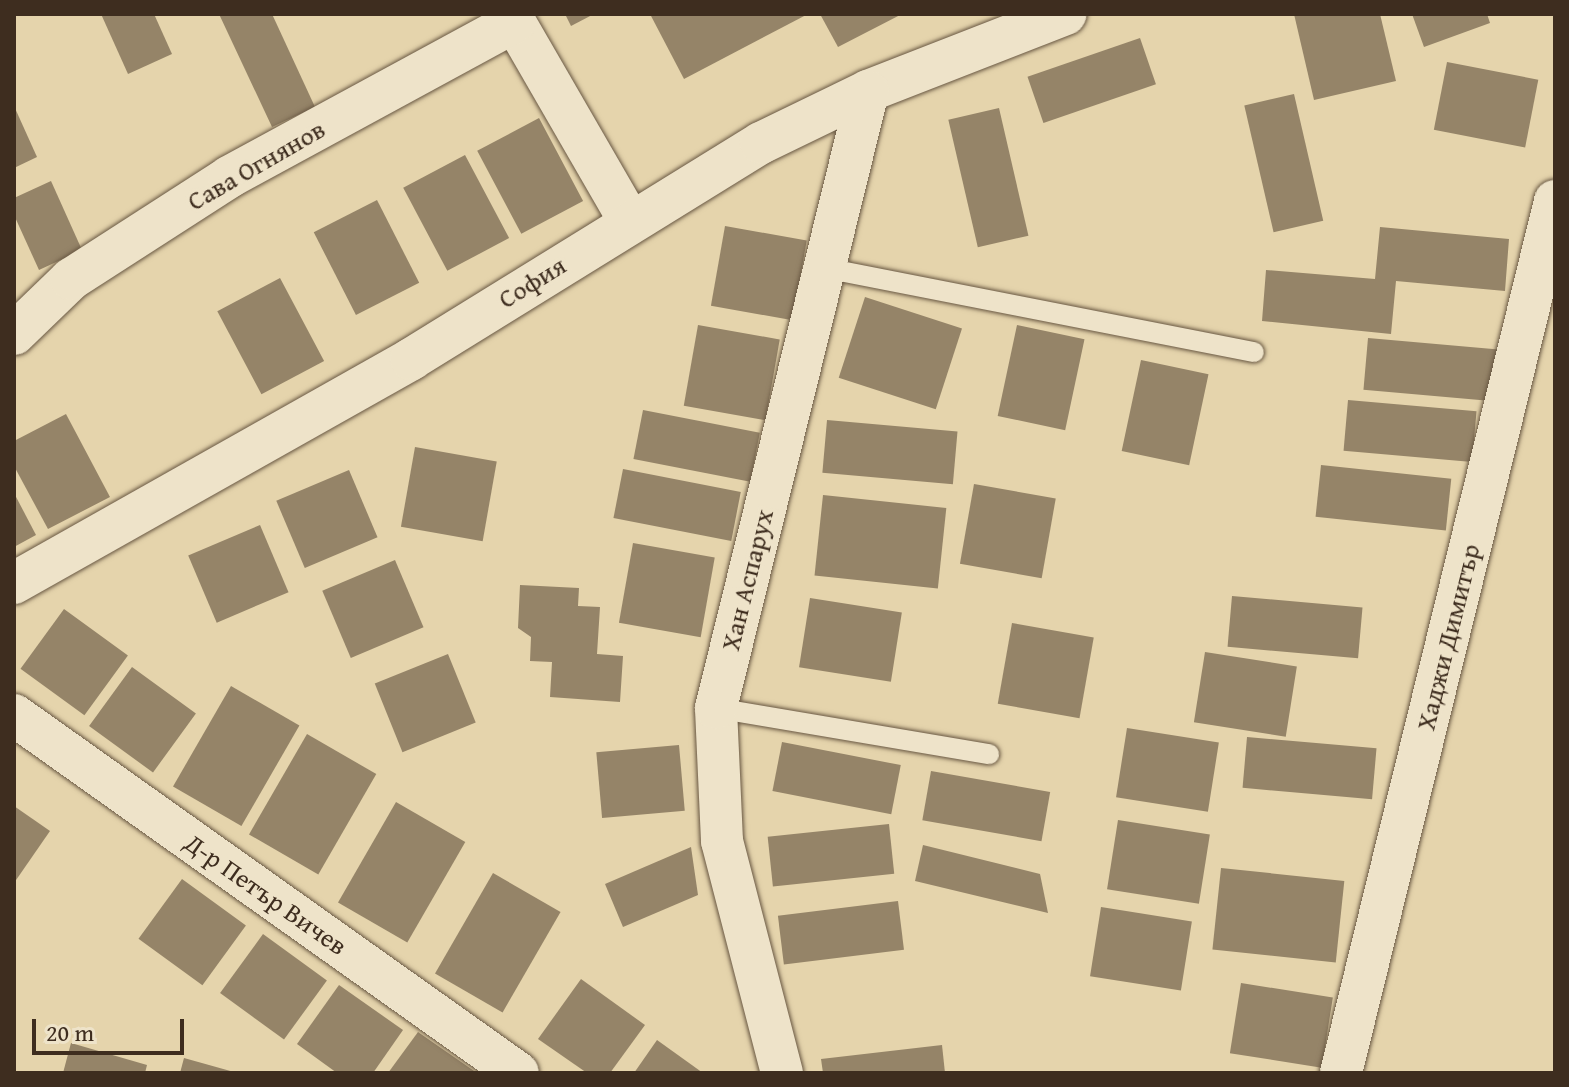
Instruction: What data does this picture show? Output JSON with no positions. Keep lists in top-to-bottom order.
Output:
{
  "streets": {
    "street": [
      "Сава Огнянов",
      "София",
      "Хан Аспарух",
      "Хаджи Димитър",
      "Д-р Петър Вичев"
    ]
  },
  "crossings": [
    ["София", "Хан Аспарух"]
  ],
  "scale_bar": "20 m"
}
